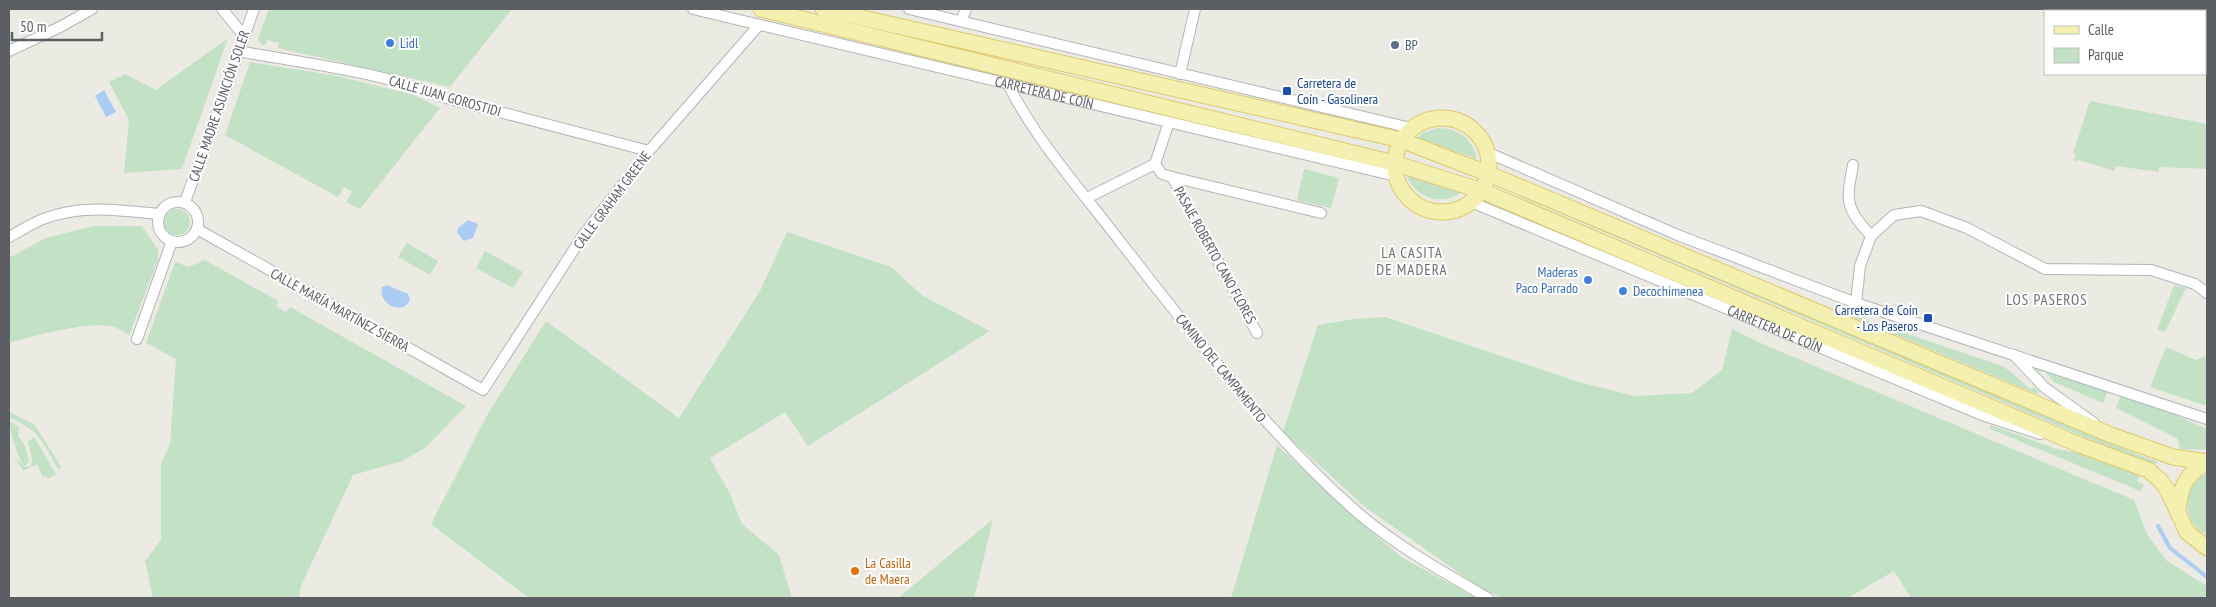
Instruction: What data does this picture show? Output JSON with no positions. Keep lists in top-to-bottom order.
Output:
{
  "streets": {
    "street": [
      "CARRETERA DE COÍN",
      "CALLE JUAN GOROSTIDI",
      "CALLE MADRE ASUNCIÓN SOLER",
      "CALLE GRAHAM GREENE",
      "PASAJE ROBERTO CANO FLORES",
      "CALLE MARÍA MARTÍNEZ SIERRA",
      "CAMINO DEL CAMPAMENTO"
    ]
  },
  "crossings": [
    ["CARRETERA DE COÍN", "CALLE GRAHAM GREENE"],
    ["CARRETERA DE COÍN", "CAMINO DEL CAMPAMENTO"],
    ["CALLE JUAN GOROSTIDI", "CALLE MADRE ASUNCIÓN SOLER"],
    ["CALLE JUAN GOROSTIDI", "CALLE GRAHAM GREENE"],
    ["CALLE MADRE ASUNCIÓN SOLER", "CALLE MARÍA MARTÍNEZ SIERRA"],
    ["CALLE GRAHAM GREENE", "CALLE MARÍA MARTÍNEZ SIERRA"]
  ],
  "districts": ["LA CASITA DE MADERA", "LOS PASEROS"],
  "places": {
    "other": [
      "Lidl",
      "BP",
      "Maderas Paco Parrado",
      "Decochimenea",
      "La Casilla de Maera"
    ],
    "transit": ["Carretera de Coín - Gasolinera", "Carretera de Coín - Los Paseros"]
  },
  "legend": ["Calle", "Parque"],
  "scale_bar": "50 m"
}
